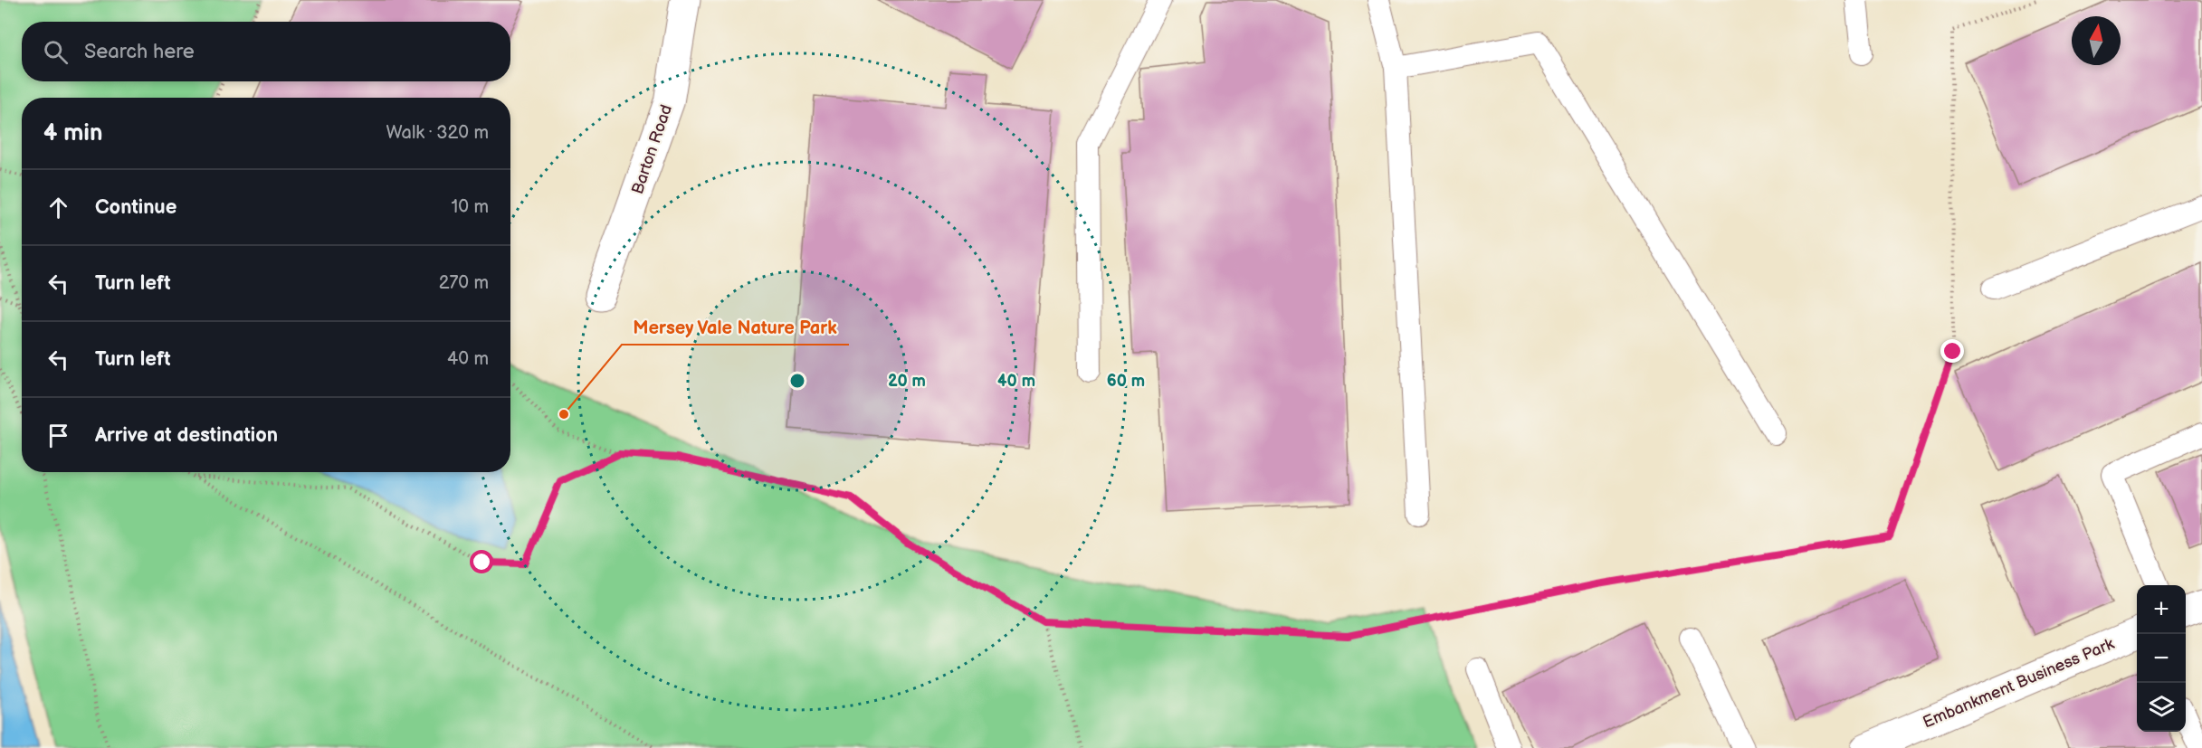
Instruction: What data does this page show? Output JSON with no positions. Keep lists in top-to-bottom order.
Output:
{
  "streets": {
    "street": ["Barton Road", "Embankment Business Park"]
  },
  "places": ["Mersey Vale Nature Park"],
  "north": "top",
  "page": {
    "search": "Search here",
    "heading": ["4 min", "Walk · 320 m"],
    "list": [
      ["Continue", "10 m"],
      ["Turn left", "270 m"],
      ["Turn left", "40 m"],
      "Arrive at destination"
    ],
    "map_buttons": ["+", "−"]
  },
  "rings": ["20 m", "40 m", "60 m"]
}
